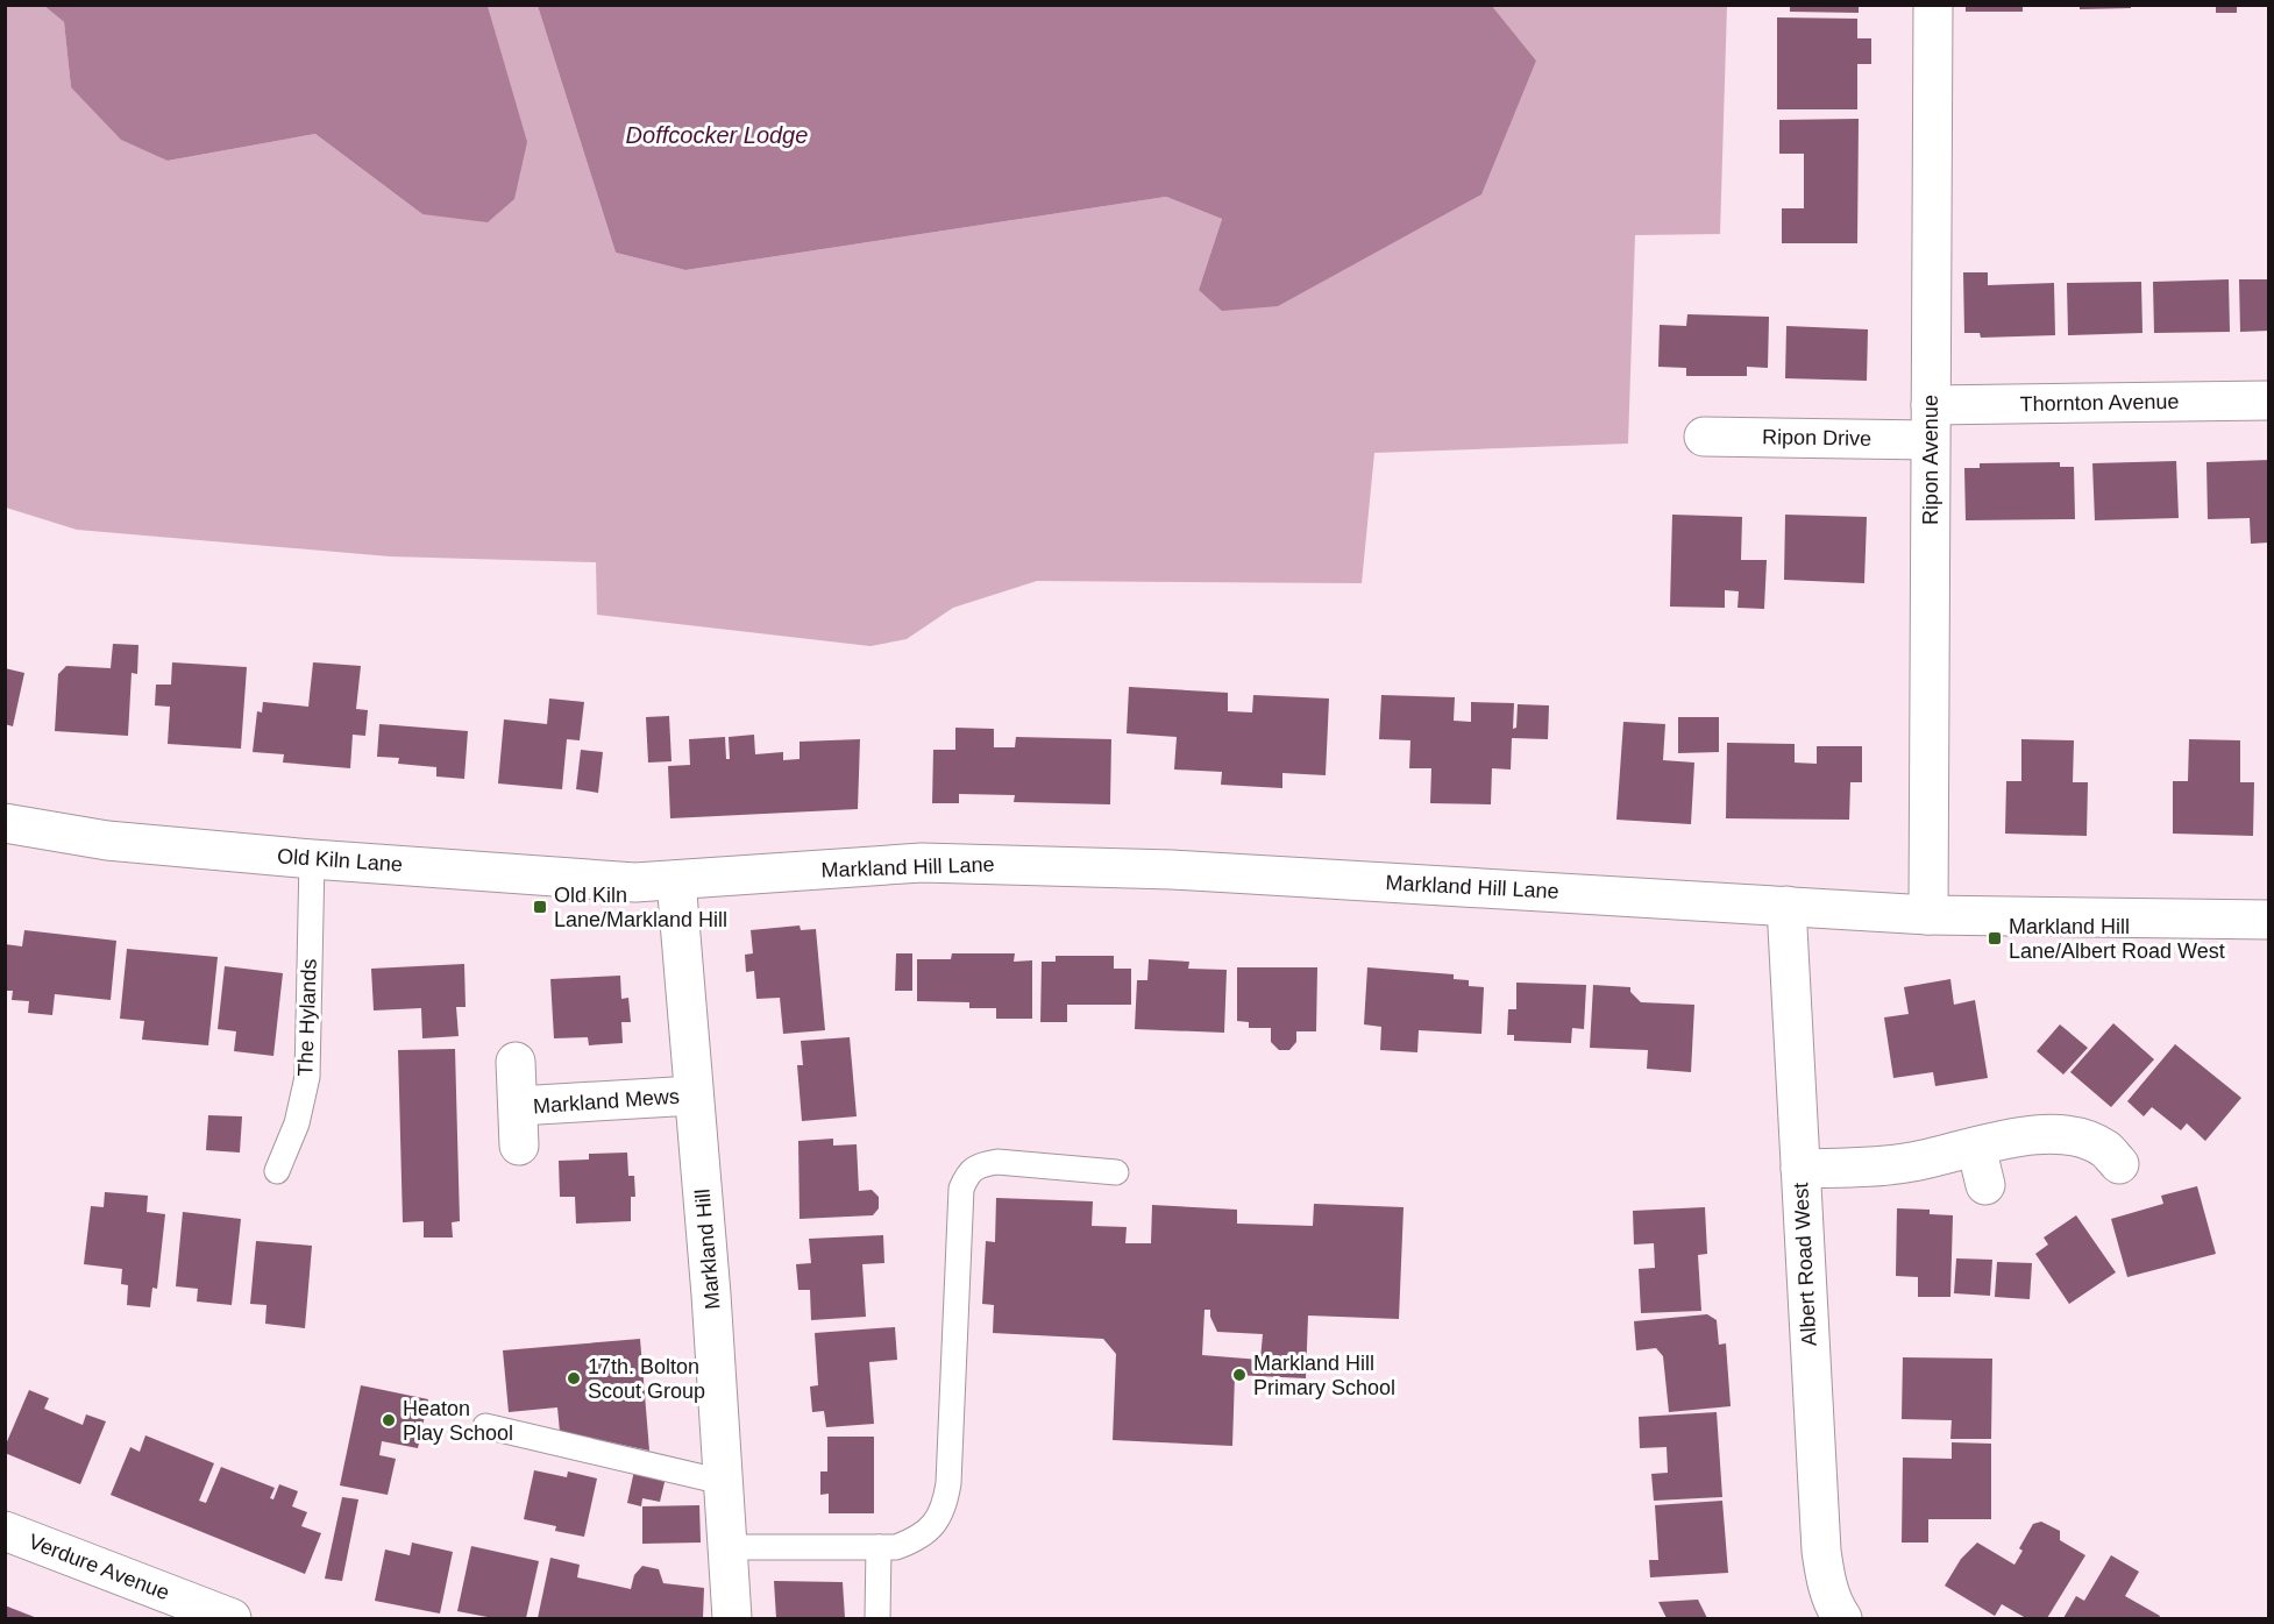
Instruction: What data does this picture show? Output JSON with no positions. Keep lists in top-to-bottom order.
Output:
{
  "streets": {
    "street": [
      "Thornton Avenue",
      "Ripon Drive",
      "Ripon Avenue",
      "Old Kiln Lane",
      "Markland Hill Lane",
      "Markland Mews",
      "Markland Hill",
      "Albert Road West",
      "Verdure Avenue"
    ],
    "lane": ["The Hylands"]
  },
  "crossings": [
    ["Thornton Avenue", "Ripon Drive"],
    ["Thornton Avenue", "Ripon Avenue"],
    ["Ripon Drive", "Ripon Avenue"],
    ["Ripon Avenue", "Markland Hill Lane"],
    ["Old Kiln Lane", "Markland Hill Lane"],
    ["Old Kiln Lane", "The Hylands"],
    ["Old Kiln Lane", "Markland Hill"],
    ["Markland Hill Lane", "Markland Hill"],
    ["Markland Hill Lane", "Albert Road West"],
    ["Markland Mews", "Markland Hill"]
  ],
  "water": ["Doffcocker Lodge"],
  "places": {
    "transit": ["Old Kiln Lane/Markland Hill", "Markland Hill Lane/Albert Road West"],
    "other": ["Markland Hill Primary School", "17th. Bolton Scout Group", "Heaton Play School"]
  }
}
